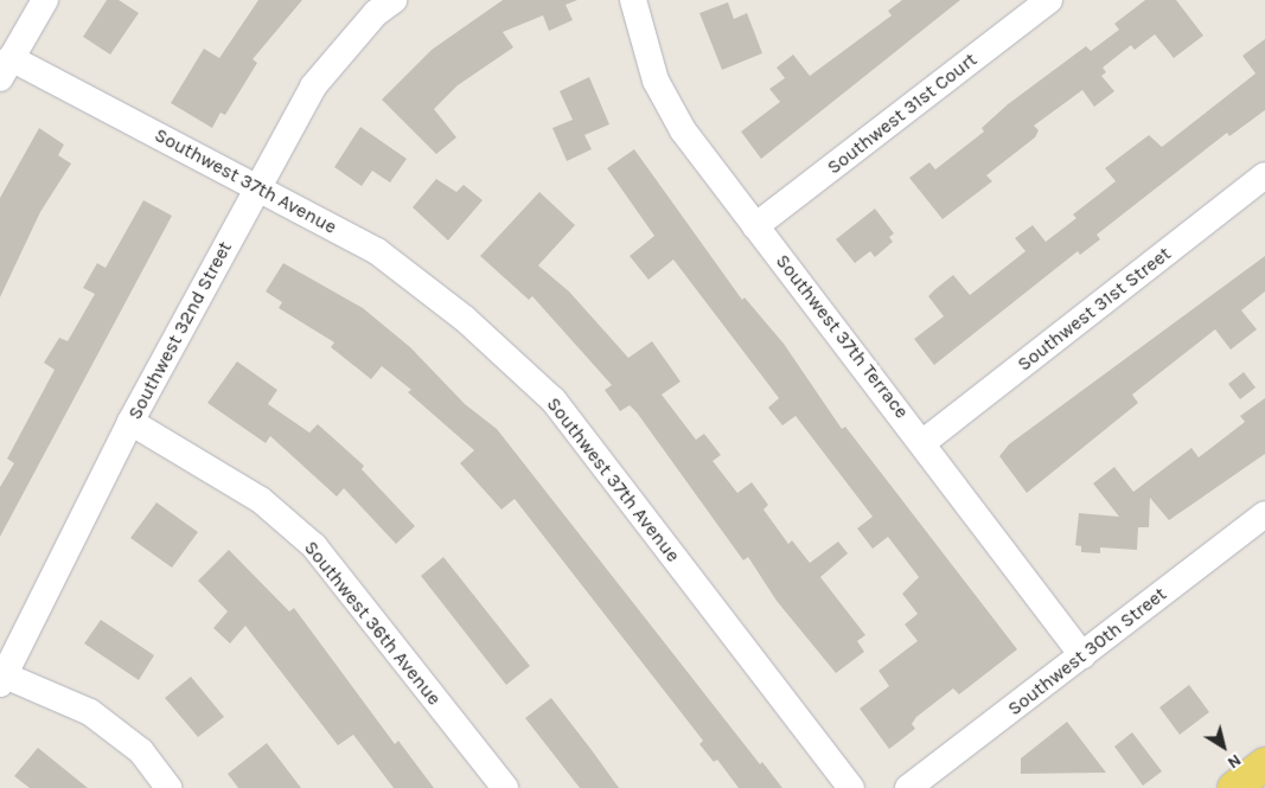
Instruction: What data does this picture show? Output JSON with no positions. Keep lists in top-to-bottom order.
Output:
{
  "streets": {
    "street": [
      "Southwest 31st Court",
      "Southwest 37th Avenue",
      "Southwest 31st Street",
      "Southwest 32nd Street",
      "Southwest 37th Terrace",
      "Southwest 36th Avenue",
      "Southwest 30th Street"
    ]
  },
  "crossings": [
    ["Southwest 31st Court", "Southwest 37th Terrace"],
    ["Southwest 37th Avenue", "Southwest 32nd Street"],
    ["Southwest 31st Street", "Southwest 37th Terrace"],
    ["Southwest 32nd Street", "Southwest 36th Avenue"],
    ["Southwest 37th Terrace", "Southwest 30th Street"]
  ],
  "north": "bottom right"
}
